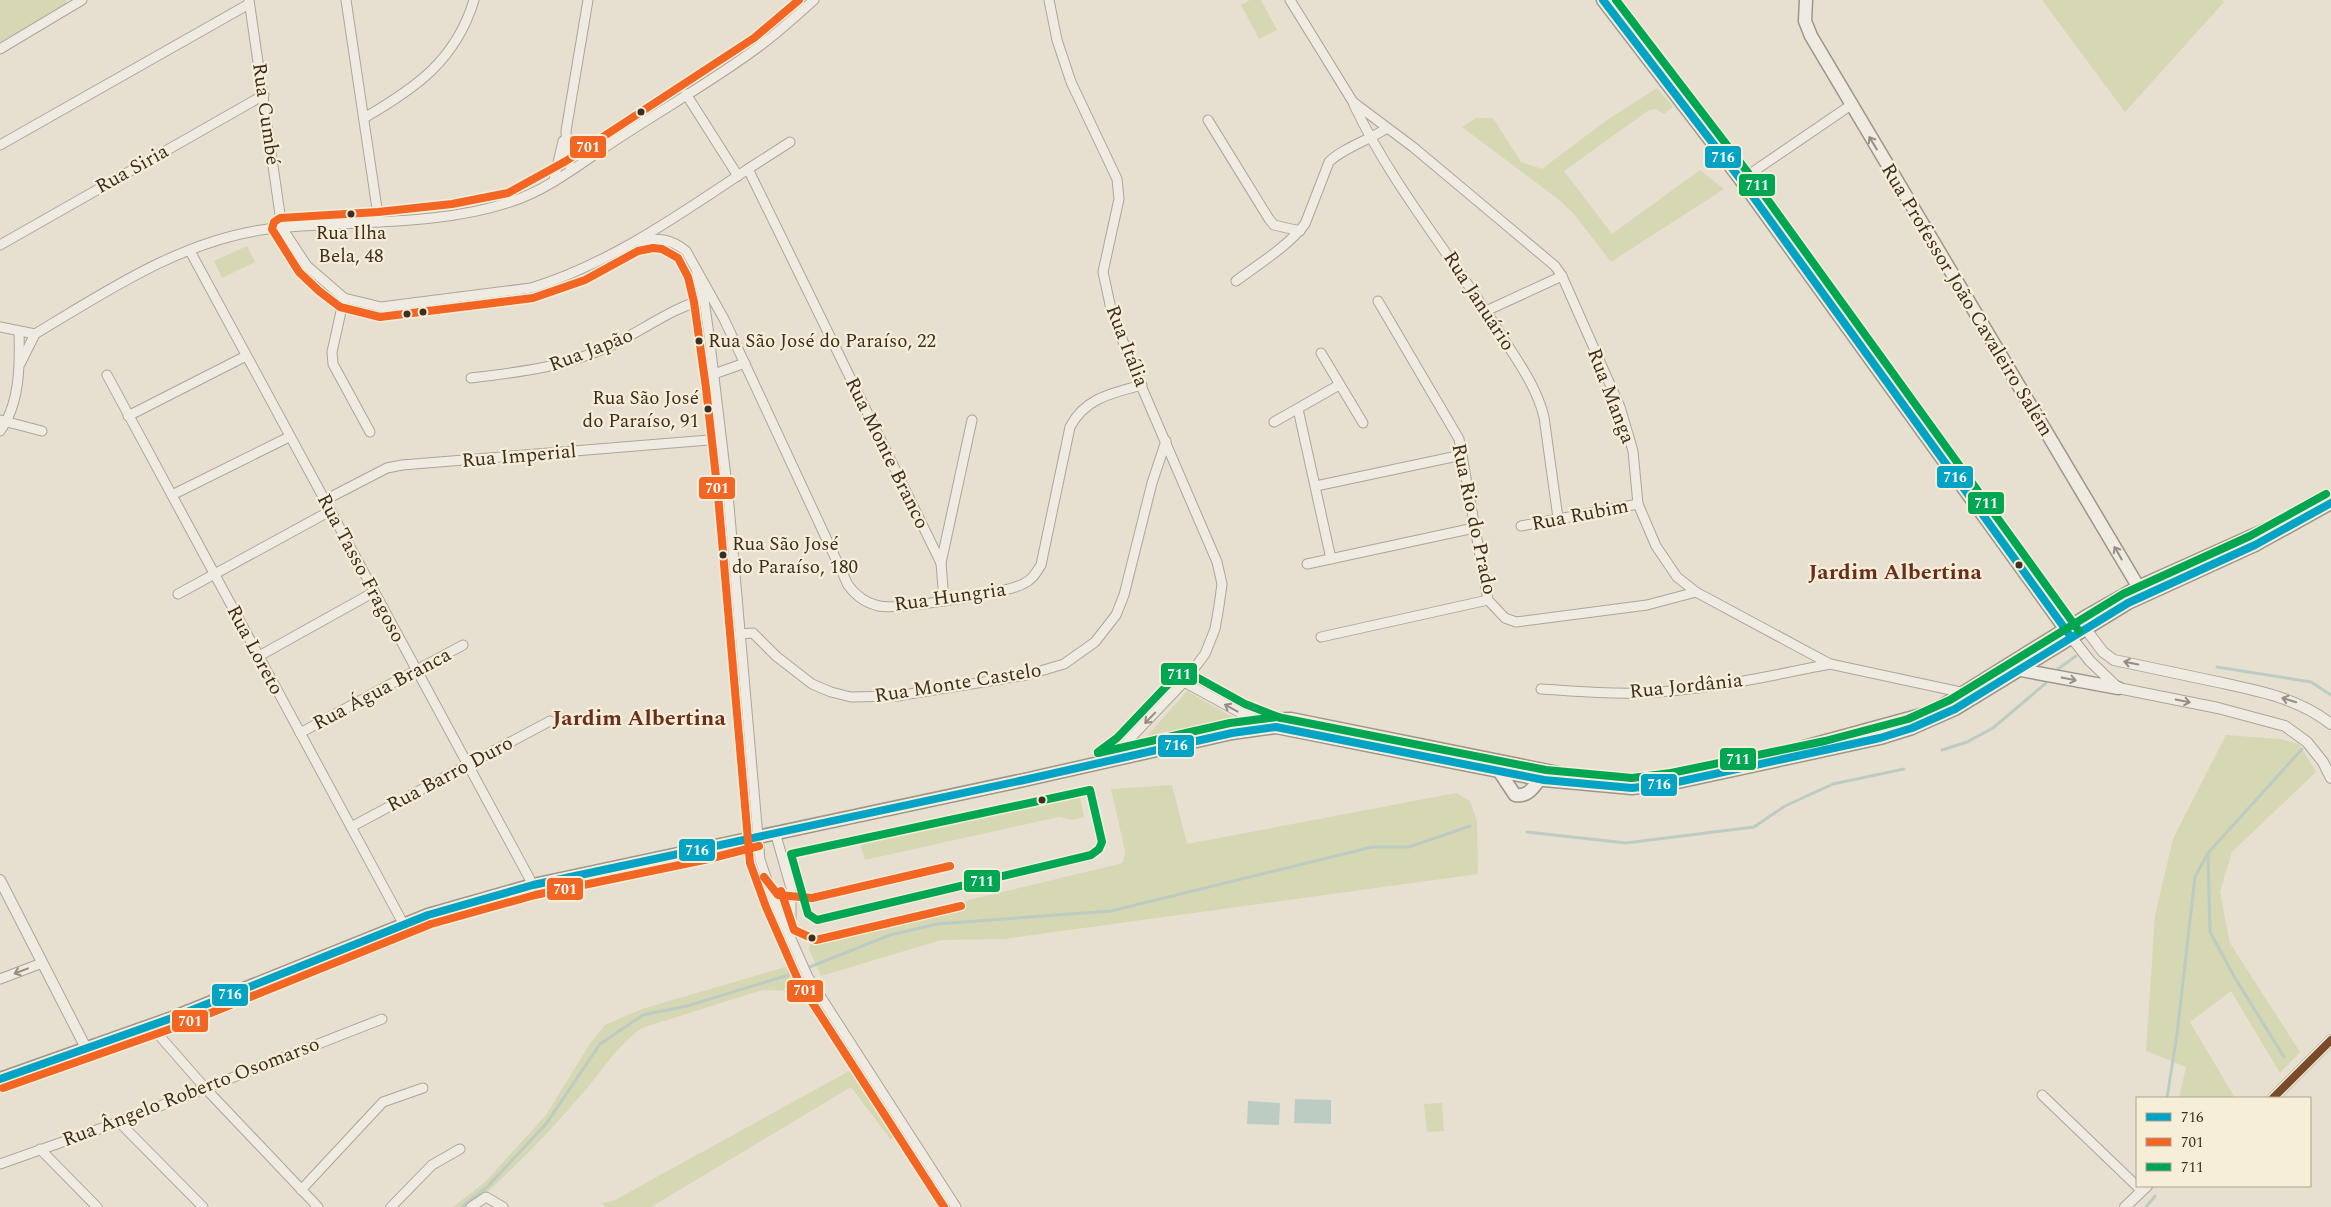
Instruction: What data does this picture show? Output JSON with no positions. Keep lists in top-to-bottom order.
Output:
{
  "streets": {
    "main road": ["Rua Professor João Cavaleiro Salém"],
    "street": [
      "Rua Cumbé",
      "Rua Siria",
      "Rua Januário",
      "Rua Itália",
      "Rua Japão",
      "Rua Manga",
      "Rua Monte Branco",
      "Rua Imperial",
      "Rua Rubim",
      "Rua Rio do Prado",
      "Rua Tasso Fragoso",
      "Rua Hungria",
      "Rua Loreto",
      "Rua Monte Castelo",
      "Rua Jordânia",
      "Rua Água Branca",
      "Rua Barro Duro",
      "Rua Ângelo Roberto Osomarso"
    ]
  },
  "crossings": [
    ["Rua Cumbé", "Rua Siria"],
    ["Rua Januário", "Rua Manga"],
    ["Rua Januário", "Rua Rubim"],
    ["Rua Itália", "Rua Hungria"],
    ["Rua Itália", "Rua Monte Castelo"],
    ["Rua Manga", "Rua Rubim"],
    ["Rua Manga", "Rua Rio do Prado"],
    ["Rua Manga", "Rua Jordânia"],
    ["Rua Imperial", "Rua Tasso Fragoso"],
    ["Rua Tasso Fragoso", "Rua Água Branca"],
    ["Rua Tasso Fragoso", "Rua Barro Duro"],
    ["Rua Loreto", "Rua Água Branca"],
    ["Rua Loreto", "Rua Barro Duro"]
  ],
  "districts": ["Jardim Albertina", "Jardim Albertina"],
  "places": [
    "Rua Ilha Bela, 48",
    "Rua São José do Paraíso, 22",
    "Rua São José do Paraíso, 91",
    "Rua São José do Paraíso, 180"
  ],
  "lines": ["transit line 716", "transit line 701", "transit line 711"],
  "legend": ["716", "701", "711"]
}
